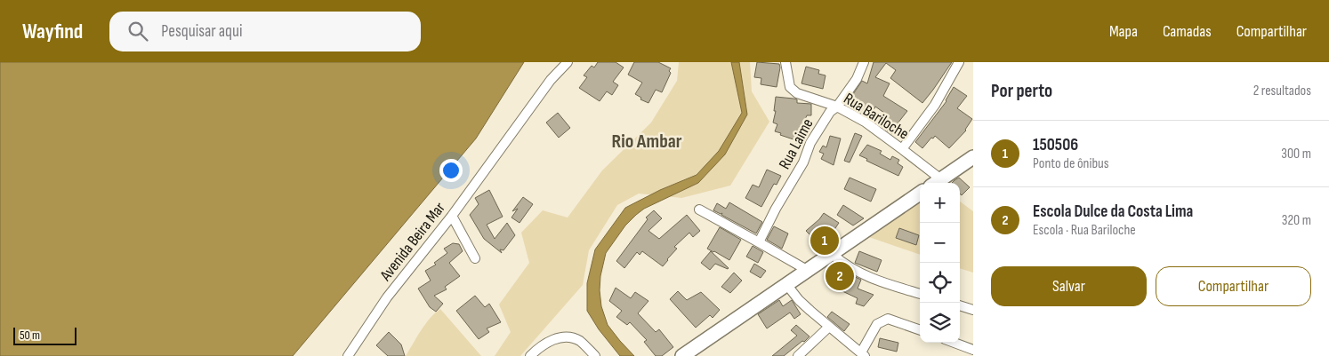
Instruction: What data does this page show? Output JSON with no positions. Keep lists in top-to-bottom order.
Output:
{
  "streets": {
    "street": ["Rua Bariloche", "Rua Laime", "Avenida Beira Mar"]
  },
  "crossings": [
    ["Rua Bariloche", "Rua Laime"]
  ],
  "districts": ["Rio Ambar"],
  "scale_bar": "50 m",
  "page": {
    "header": "Wayfind",
    "search": "Pesquisar aqui",
    "nav": ["Mapa", "Camadas", "Compartilhar"],
    "heading": ["Por perto", "2 resultados"],
    "list": [
      {
        "mark": "1",
        "name": "150506",
        "note": "Ponto de ônibus",
        "value": "300 m"
      },
      {
        "mark": "2",
        "name": "Escola Dulce da Costa Lima",
        "note": "Escola · Rua Bariloche",
        "value": "320 m"
      }
    ],
    "map_buttons": ["+", "−"],
    "pins": ["1", "2"],
    "buttons": ["Salvar", "Compartilhar"],
    "scale": "50 m"
  }
}
